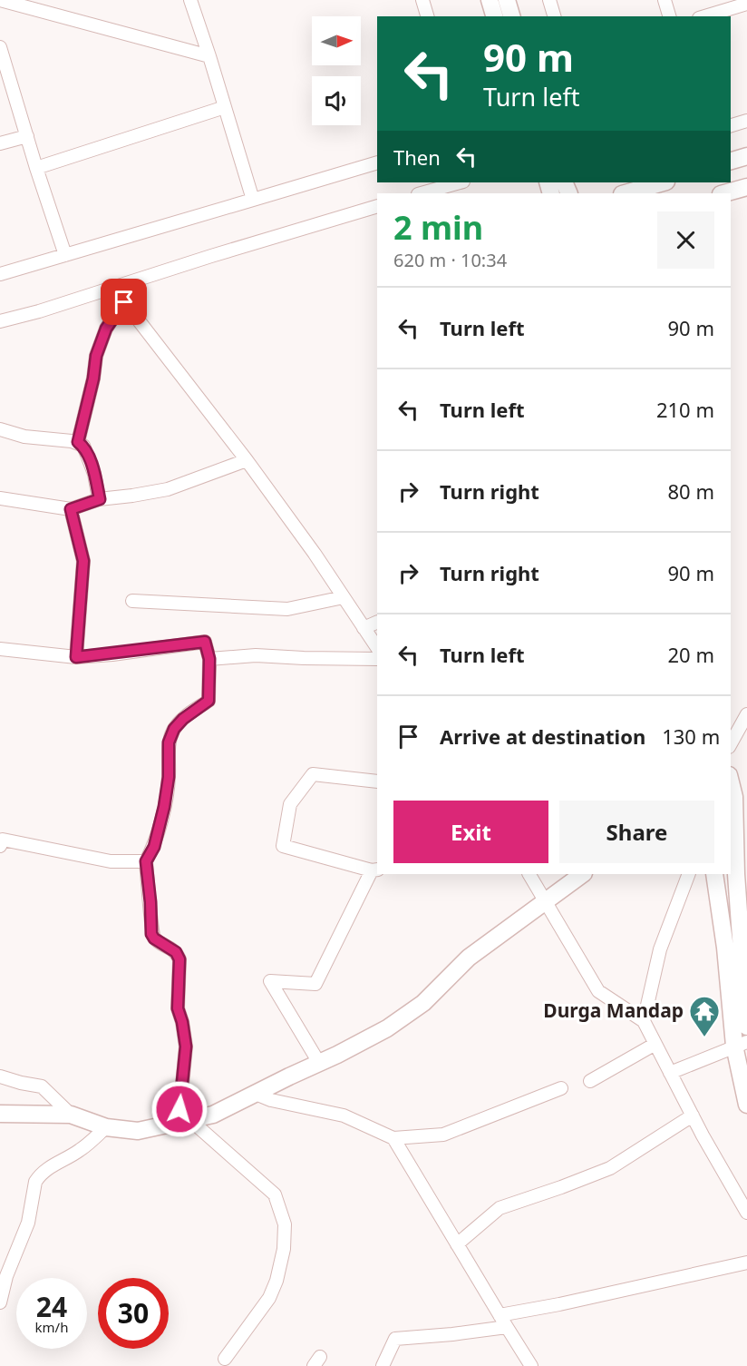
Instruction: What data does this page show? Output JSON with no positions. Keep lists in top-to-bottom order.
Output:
{
  "places": {
    "temple": ["Durga Mandap"]
  },
  "north": "right",
  "page": {
    "turn": ["90 m", "Turn left"],
    "then": "Then",
    "heading": ["2 min", "620 m · 10:34"],
    "list": [
      {
        "name": "Turn left",
        "value": "90 m"
      },
      {
        "name": "Turn left",
        "value": "210 m"
      },
      {
        "name": "Turn right",
        "value": "80 m"
      },
      {
        "name": "Turn right",
        "value": "90 m"
      },
      {
        "name": "Turn left",
        "value": "20 m"
      },
      {
        "name": "Arrive at destination",
        "value": "130 m"
      }
    ],
    "buttons": ["Exit", "Share"],
    "speed": "24 km/h",
    "limit": "30"
  }
}
